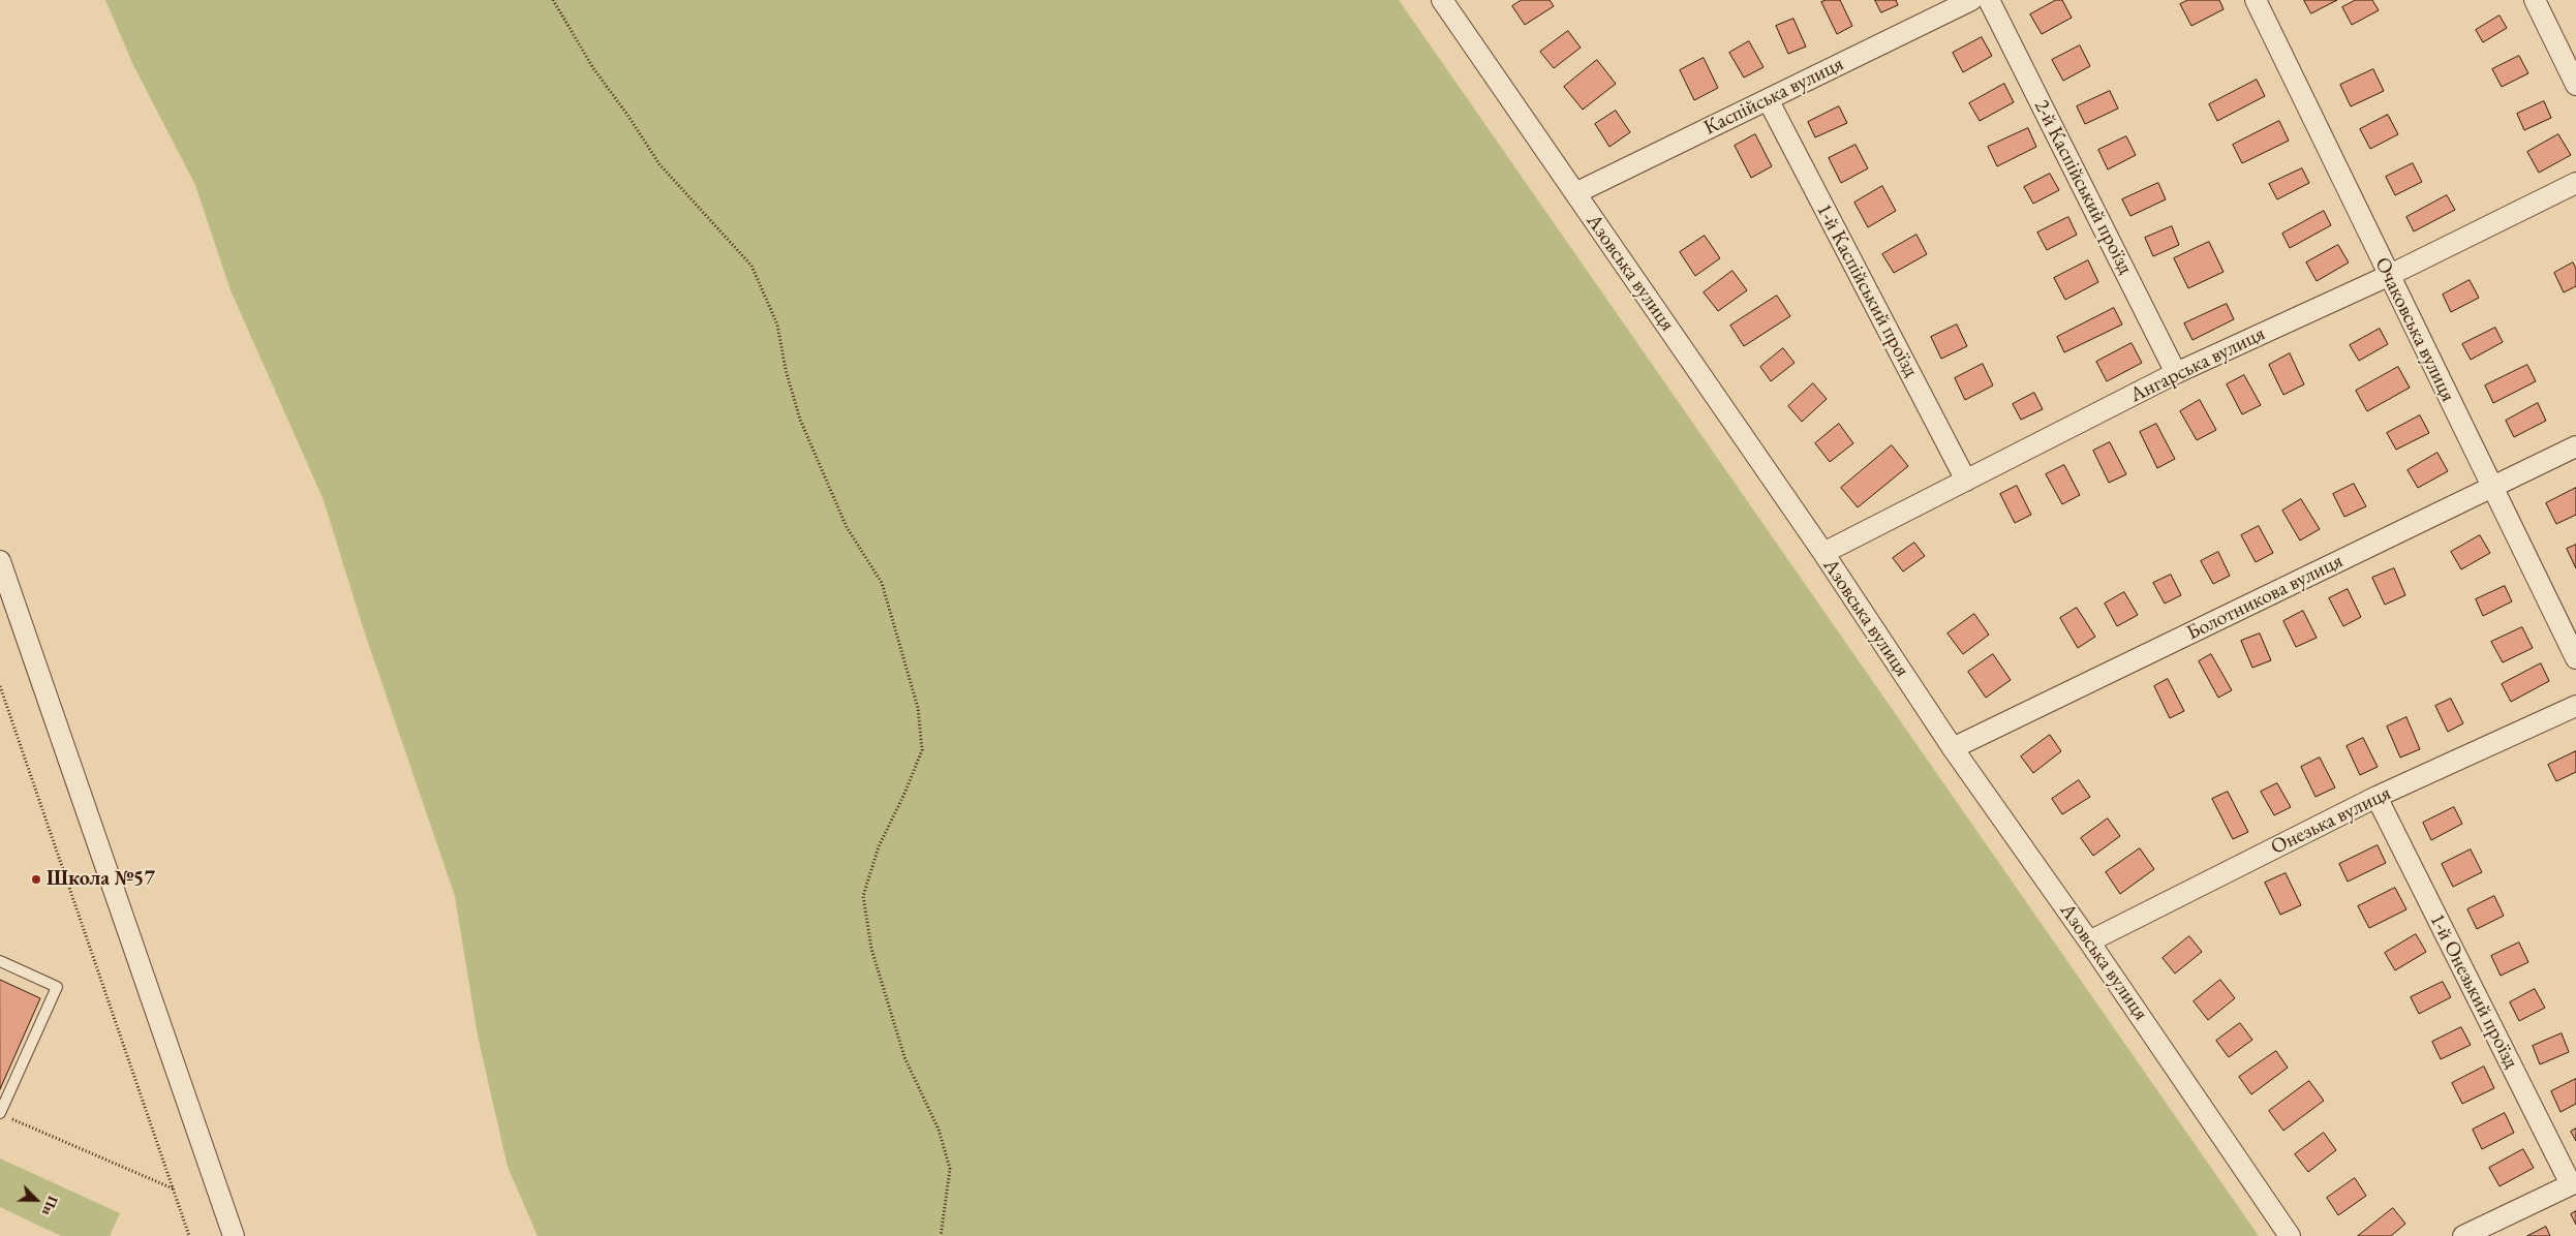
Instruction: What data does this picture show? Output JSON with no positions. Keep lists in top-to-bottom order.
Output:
{
  "streets": {
    "street": [
      "Каспійська вулиця",
      "2-й Каспійський проїзд",
      "Азовська вулиця",
      "1-й Каспійський проїзд",
      "Очаковська вулиця",
      "Ангарська вулиця",
      "Болотникова вулиця",
      "Онезька вулиця",
      "1-й Онезький проїзд"
    ]
  },
  "crossings": [
    ["Каспійська вулиця", "Азовська вулиця"],
    ["Каспійська вулиця", "1-й Каспійський проїзд"],
    ["2-й Каспійський проїзд", "Ангарська вулиця"],
    ["Азовська вулиця", "Ангарська вулиця"],
    ["Азовська вулиця", "Болотникова вулиця"],
    ["Азовська вулиця", "Онезька вулиця"],
    ["1-й Каспійський проїзд", "Ангарська вулиця"],
    ["Очаковська вулиця", "Ангарська вулиця"],
    ["Очаковська вулиця", "Болотникова вулиця"],
    ["Онезька вулиця", "1-й Онезький проїзд"]
  ],
  "places": ["Школа №57"],
  "north": "bottom right"
}
